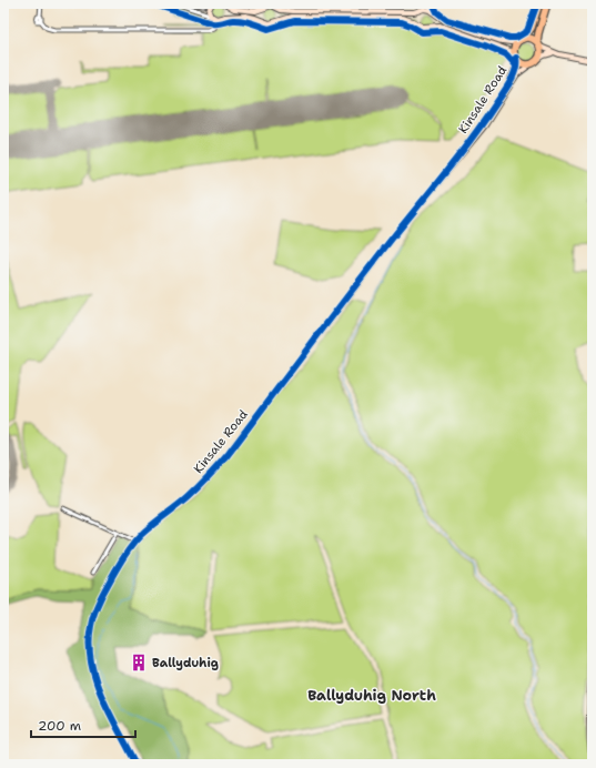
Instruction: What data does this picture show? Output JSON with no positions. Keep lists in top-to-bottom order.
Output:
{
  "streets": {
    "main road": ["Kinsale Road"]
  },
  "districts": ["Ballyduhig North"],
  "places": {
    "building": ["Ballyduhig"]
  },
  "scale_bar": "200 m"
}
